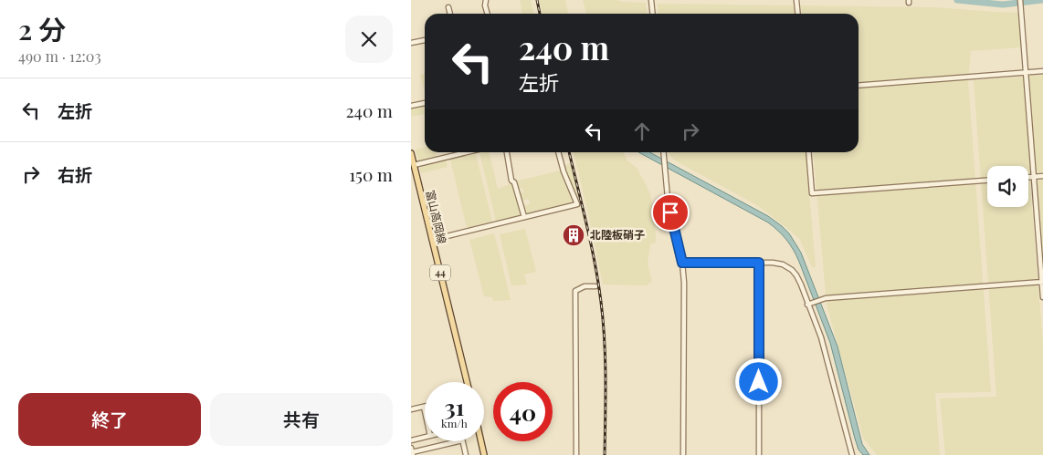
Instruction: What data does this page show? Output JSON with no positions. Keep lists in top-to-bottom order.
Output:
{
  "streets": {
    "main road": ["富山高岡線", "44"]
  },
  "places": {
    "building": ["北陸板硝子"]
  },
  "page": {
    "heading": ["2 分", "490 m · 12:03"],
    "turn": ["240 m", "左折"],
    "list": [
      {
        "name": "左折",
        "value": "240 m"
      },
      {
        "name": "右折",
        "value": "150 m"
      }
    ],
    "speed": "31 km/h",
    "limit": "40",
    "buttons": ["終了", "共有"]
  }
}
